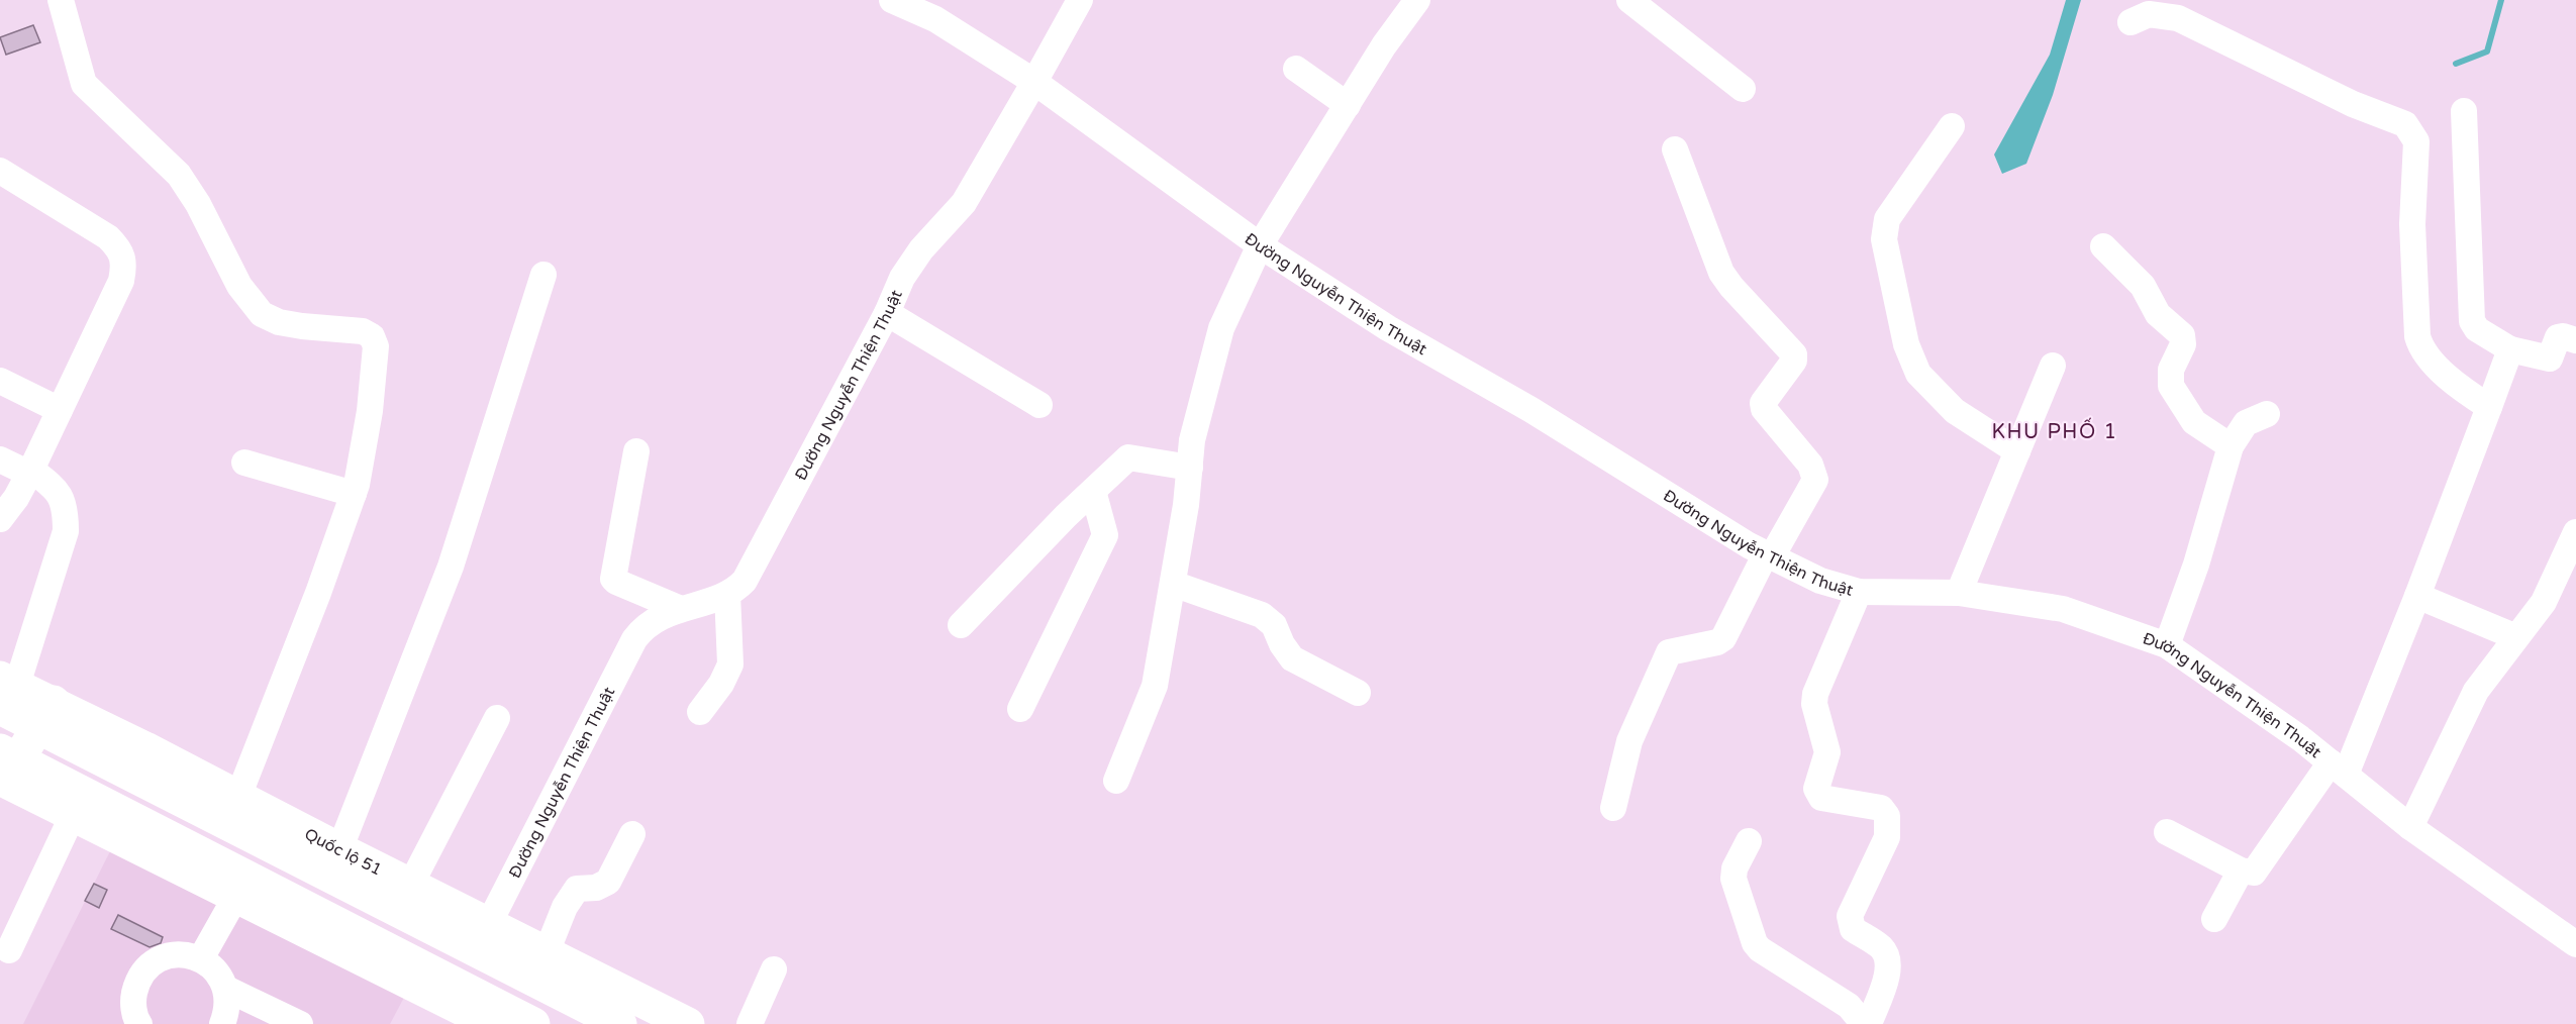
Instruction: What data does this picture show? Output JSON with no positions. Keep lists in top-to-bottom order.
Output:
{
  "streets": {
    "main road": ["Quốc lộ 51"],
    "street": ["Đường Nguyễn Thiện Thuật"]
  },
  "crossings": [
    ["Đường Nguyễn Thiện Thuật", "Quốc lộ 51"]
  ],
  "districts": ["KHU PHỐ 1"]
}
